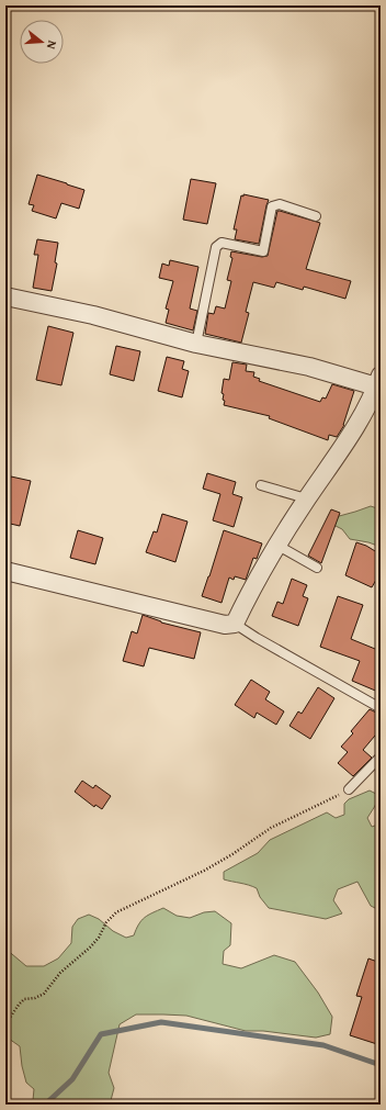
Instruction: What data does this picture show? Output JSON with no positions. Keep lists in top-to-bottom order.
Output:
{
  "north": "right"
}
